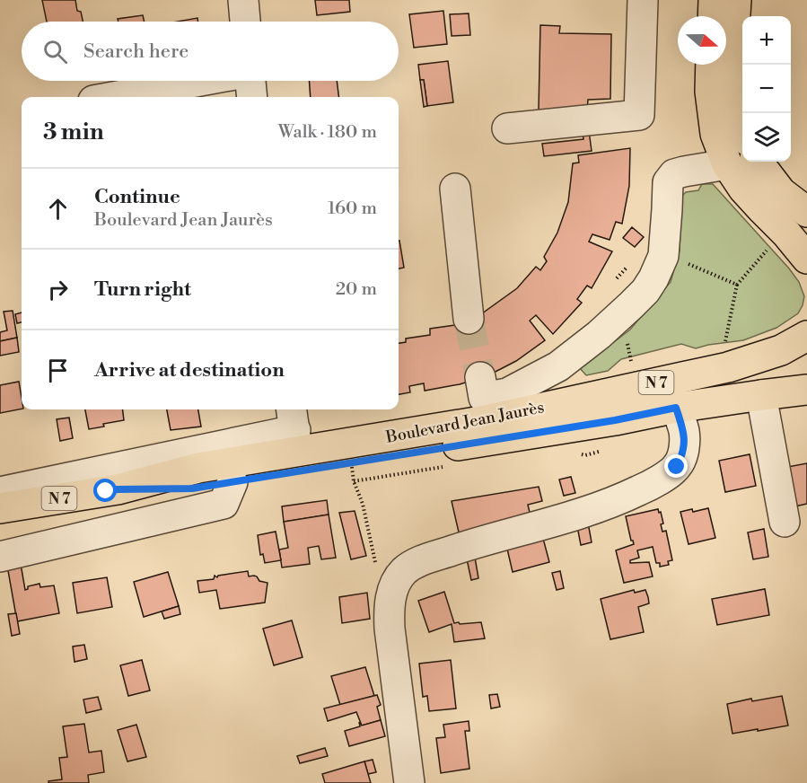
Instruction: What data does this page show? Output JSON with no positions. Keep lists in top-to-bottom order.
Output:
{
  "streets": {
    "main road": ["N 7", "Boulevard Jean Jaurès"]
  },
  "north": "right",
  "page": {
    "map_buttons": ["+", "−"],
    "search": "Search here",
    "heading": ["3 min", "Walk · 180 m"],
    "list": [
      ["Continue", "Boulevard Jean Jaurès", "160 m"],
      ["Turn right", "20 m"],
      "Arrive at destination"
    ]
  }
}
